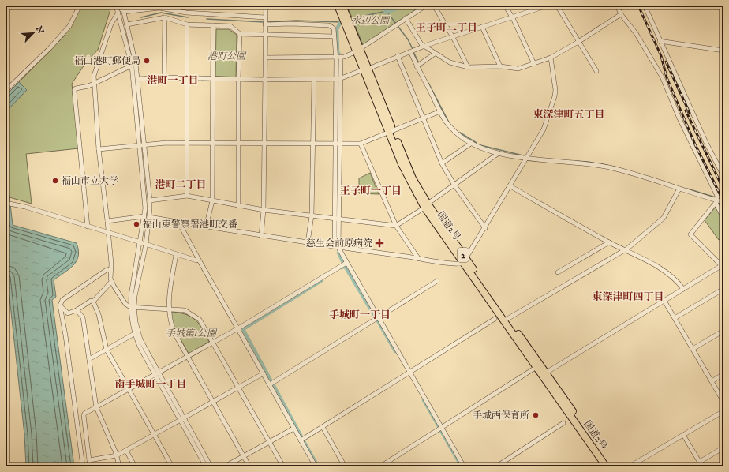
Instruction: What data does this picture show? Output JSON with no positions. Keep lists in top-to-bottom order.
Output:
{
  "streets": {
    "highway": ["国道2号", "2"]
  },
  "districts": [
    "王子町二丁目",
    "港町一丁目",
    "東深津町五丁目",
    "港町二丁目",
    "王子町一丁目",
    "東深津町四丁目",
    "手城町一丁目",
    "南手城町一丁目"
  ],
  "parks": ["水辺公園", "港町公園", "手城第1公園"],
  "places": {
    "other": [
      "福山港町郵便局",
      "福山市立大学",
      "福山東警察署港町交番",
      "手城西保育所"
    ],
    "health": ["慈生会前原病院"]
  },
  "north": "top right"
}
